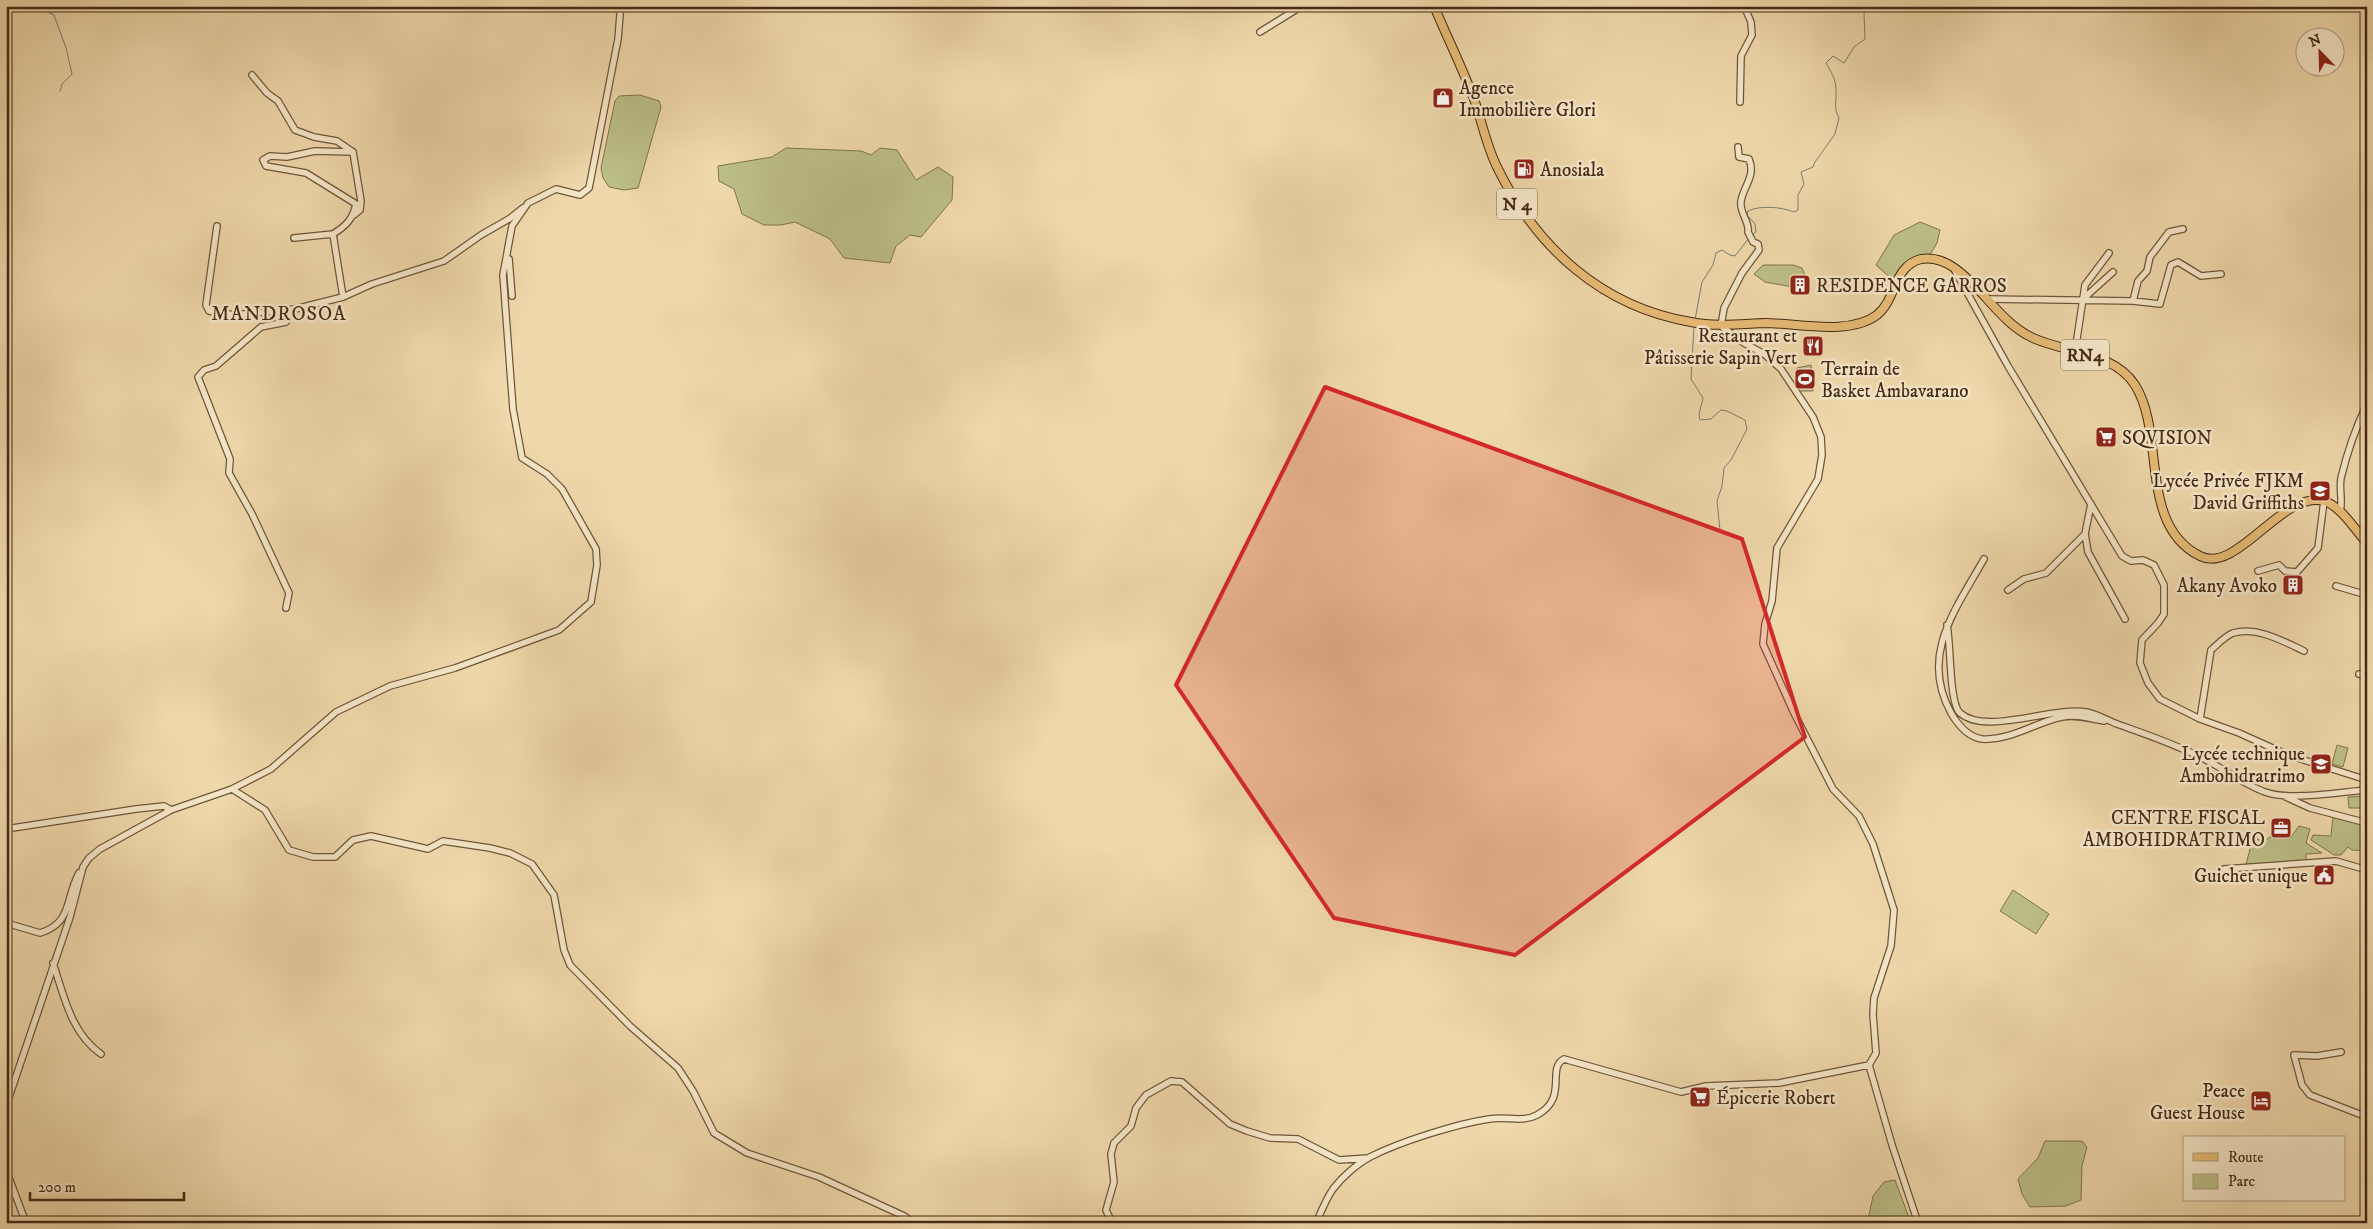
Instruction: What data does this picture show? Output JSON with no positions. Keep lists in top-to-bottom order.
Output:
{
  "streets": {
    "main road": ["N 4", "RN4"]
  },
  "crossings": [
    ["N 4", "RN4"]
  ],
  "districts": ["MANDROSOA"],
  "places": {
    "shop": ["Agence Immobilière Glori"],
    "fuel station": ["Anosiala"],
    "building": ["RESIDENCE GARROS", "Akany Avoko"],
    "restaurant": ["Restaurant et Pâtisserie Sapin Vert"],
    "sports": ["Terrain de Basket Ambavarano"],
    "supermarket": ["SQVISION", "Épicerie Robert"],
    "school or university": ["Lycée Privée FJKM David Griffiths", "Lycée technique Ambohidratrimo"],
    "office": ["CENTRE FISCAL AMBOHIDRATRIMO"],
    "public building": ["Guichet unique"],
    "hotel": ["Peace Guest House"]
  },
  "legend": ["Route", "Parc"],
  "scale_bar": "200 m",
  "north": "top left"
}
